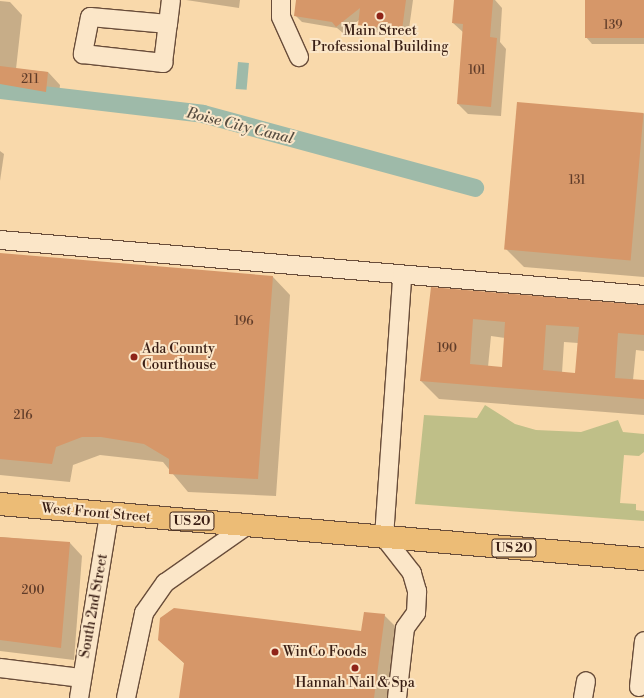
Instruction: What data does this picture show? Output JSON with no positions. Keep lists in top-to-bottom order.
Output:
{
  "streets": {
    "main road": ["West Front Street", "US 20"],
    "street": ["South 2nd Street"]
  },
  "crossings": [
    ["West Front Street", "US 20"],
    ["West Front Street", "South 2nd Street"]
  ],
  "water": ["Boise City Canal"],
  "places": [
    "Main Street Professional Building",
    "Ada County Courthouse",
    "WinCo Foods",
    "Hannah Nail & Spa"
  ],
  "house_numbers": [
    "139",
    "101",
    "211",
    "131",
    "196",
    "190",
    "216",
    "200"
  ]
}
